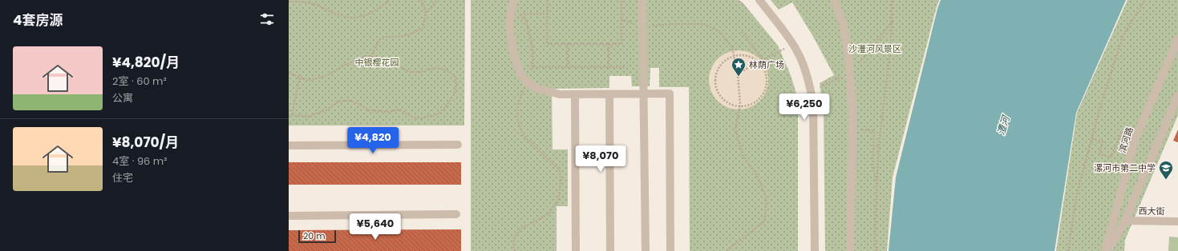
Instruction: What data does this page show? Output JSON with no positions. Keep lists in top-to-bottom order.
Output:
{
  "streets": {
    "street": ["滨河路", "西大街"]
  },
  "water": ["澧河"],
  "parks": ["沙澧河风景区", "中银樱花园"],
  "places": {
    "place": ["林荫广场"],
    "school or university": ["漯河市第二中学"]
  },
  "scale_bar": "20 m",
  "page": {
    "heading": "4套房源",
    "list": [
      {
        "name": "¥4,820/月",
        "note": "2室 · 60 m² · 公寓"
      },
      {
        "name": "¥8,070/月",
        "note": "4室 · 96 m² · 住宅"
      }
    ],
    "price": [
      "¥6,250",
      "¥4,820",
      "¥8,070",
      "¥5,640"
    ],
    "scale": "20 m"
  }
}
